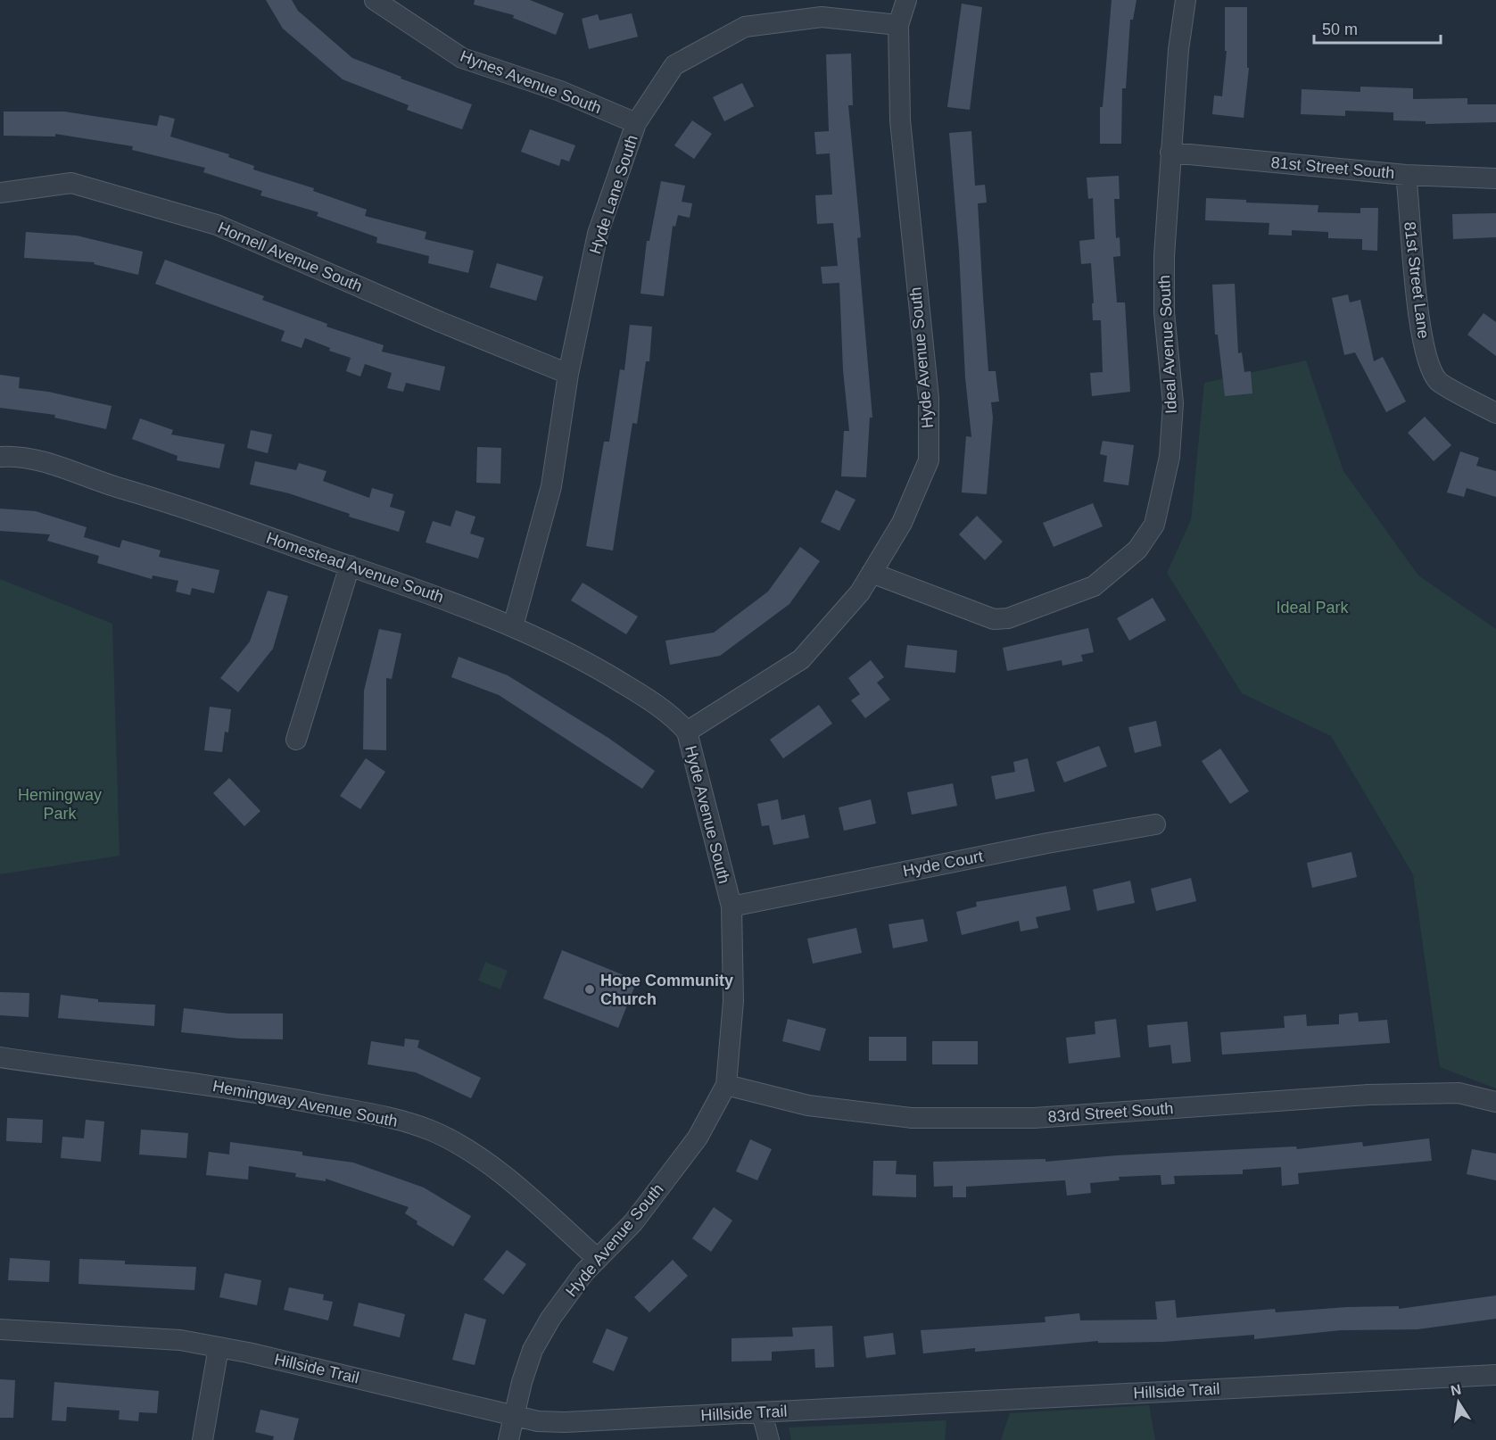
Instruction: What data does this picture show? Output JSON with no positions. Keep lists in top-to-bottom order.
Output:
{
  "streets": {
    "street": [
      "Hynes Avenue South",
      "81st Street South",
      "Hyde Lane South",
      "Hornell Avenue South",
      "81st Street Lane",
      "Ideal Avenue South",
      "Hyde Avenue South",
      "Homestead Avenue South",
      "Hyde Court",
      "Hemingway Avenue South",
      "83rd Street South",
      "Hillside Trail"
    ]
  },
  "crossings": [
    ["Hynes Avenue South", "Hyde Lane South"],
    ["81st Street South", "81st Street Lane"],
    ["81st Street South", "Ideal Avenue South"],
    ["Hyde Lane South", "Hornell Avenue South"],
    ["Hyde Lane South", "Hyde Avenue South"],
    ["Hyde Lane South", "Homestead Avenue South"],
    ["Ideal Avenue South", "Hyde Avenue South"],
    ["Hyde Avenue South", "Homestead Avenue South"],
    ["Hyde Avenue South", "Hyde Court"],
    ["Hyde Avenue South", "Hemingway Avenue South"],
    ["Hyde Avenue South", "83rd Street South"],
    ["Hyde Avenue South", "Hillside Trail"]
  ],
  "parks": ["Ideal Park", "Hemingway Park"],
  "places": ["Hope Community Church"],
  "scale_bar": "50 m",
  "north": "top"
}
